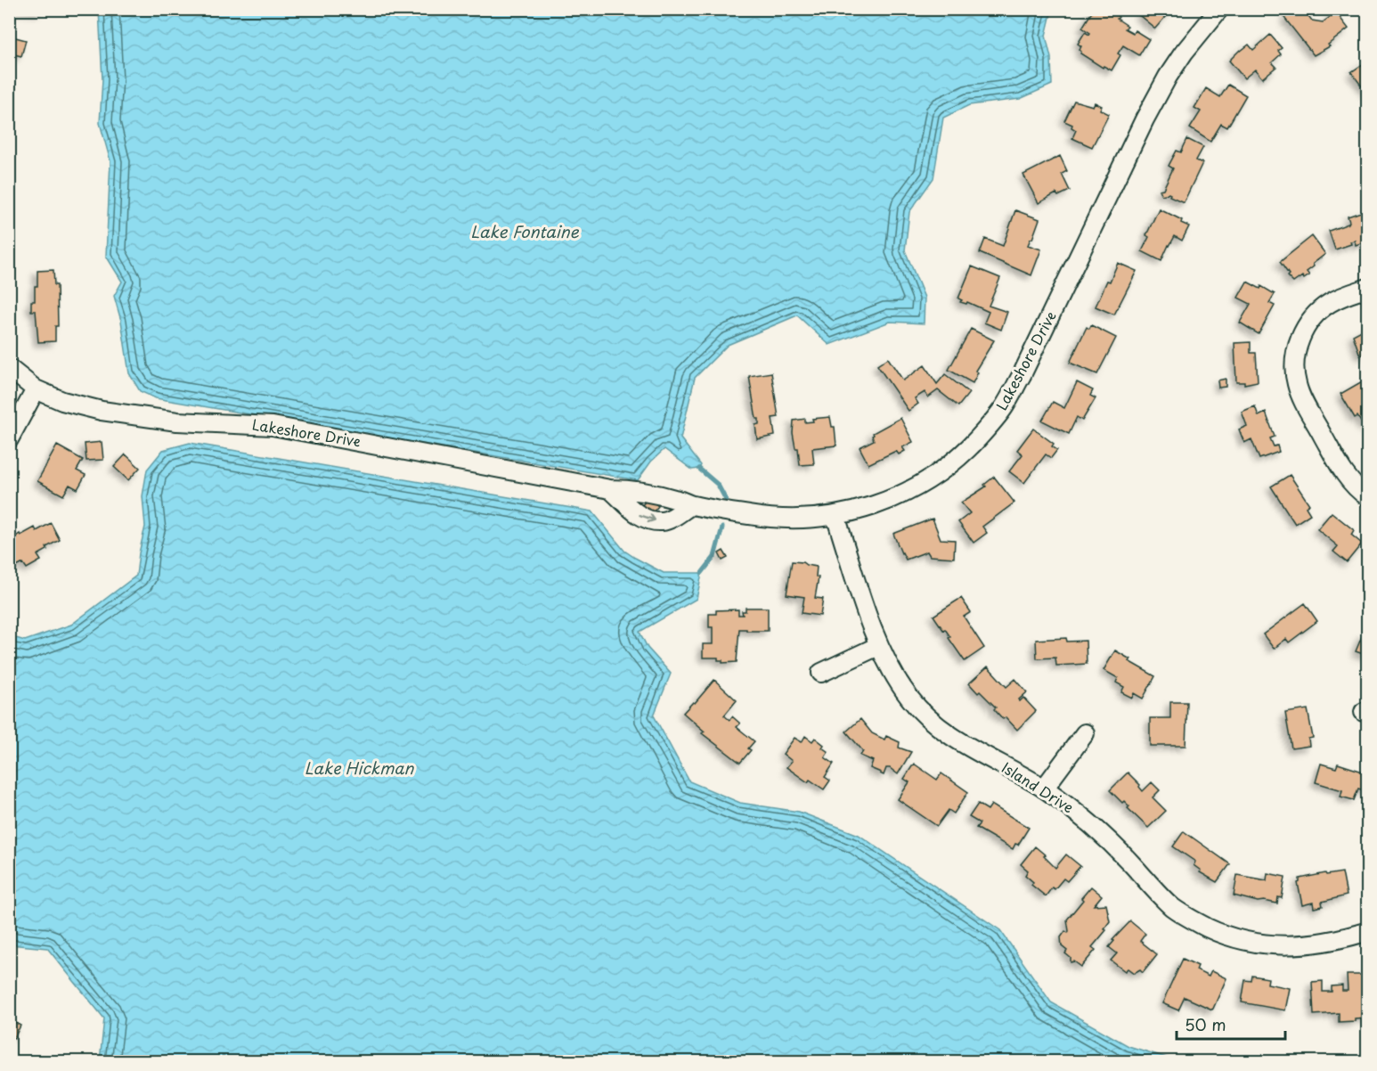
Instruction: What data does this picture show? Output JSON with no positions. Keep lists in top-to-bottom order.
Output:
{
  "streets": {
    "street": ["Lakeshore Drive", "Island Drive"]
  },
  "crossings": [
    ["Lakeshore Drive", "Island Drive"]
  ],
  "water": ["Lake Fontaine", "Lake Hickman"],
  "scale_bar": "50 m"
}
